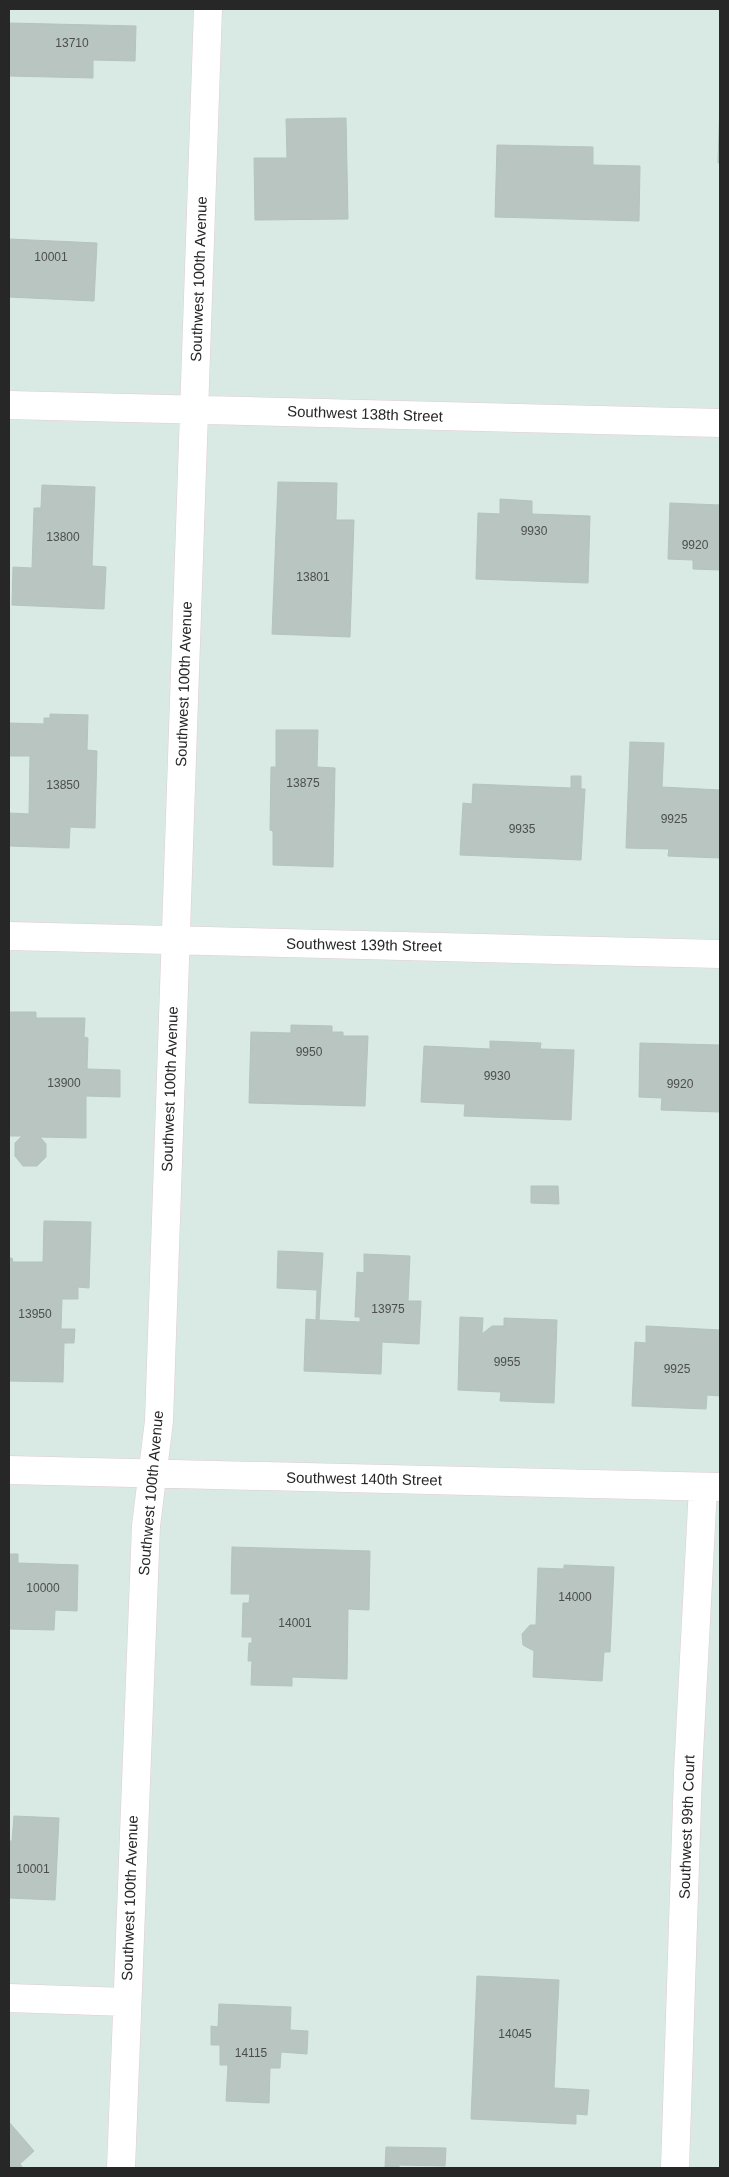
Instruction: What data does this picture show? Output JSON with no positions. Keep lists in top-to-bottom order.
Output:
{
  "streets": {
    "street": [
      "Southwest 100th Avenue",
      "Southwest 138th Street",
      "Southwest 139th Street",
      "Southwest 140th Street",
      "Southwest 99th Court"
    ]
  },
  "crossings": [
    ["Southwest 100th Avenue", "Southwest 138th Street"],
    ["Southwest 100th Avenue", "Southwest 139th Street"],
    ["Southwest 100th Avenue", "Southwest 140th Street"],
    ["Southwest 140th Street", "Southwest 99th Court"]
  ],
  "house_numbers": [
    "13710",
    "10001",
    "9930",
    "13800",
    "9920",
    "13801",
    "13875",
    "13850",
    "9925",
    "9935",
    "9950",
    "9930",
    "13900",
    "9920",
    "13975",
    "13950",
    "9955",
    "9925",
    "10000",
    "14000",
    "14001",
    "10001",
    "14045",
    "14115"
  ]
}
